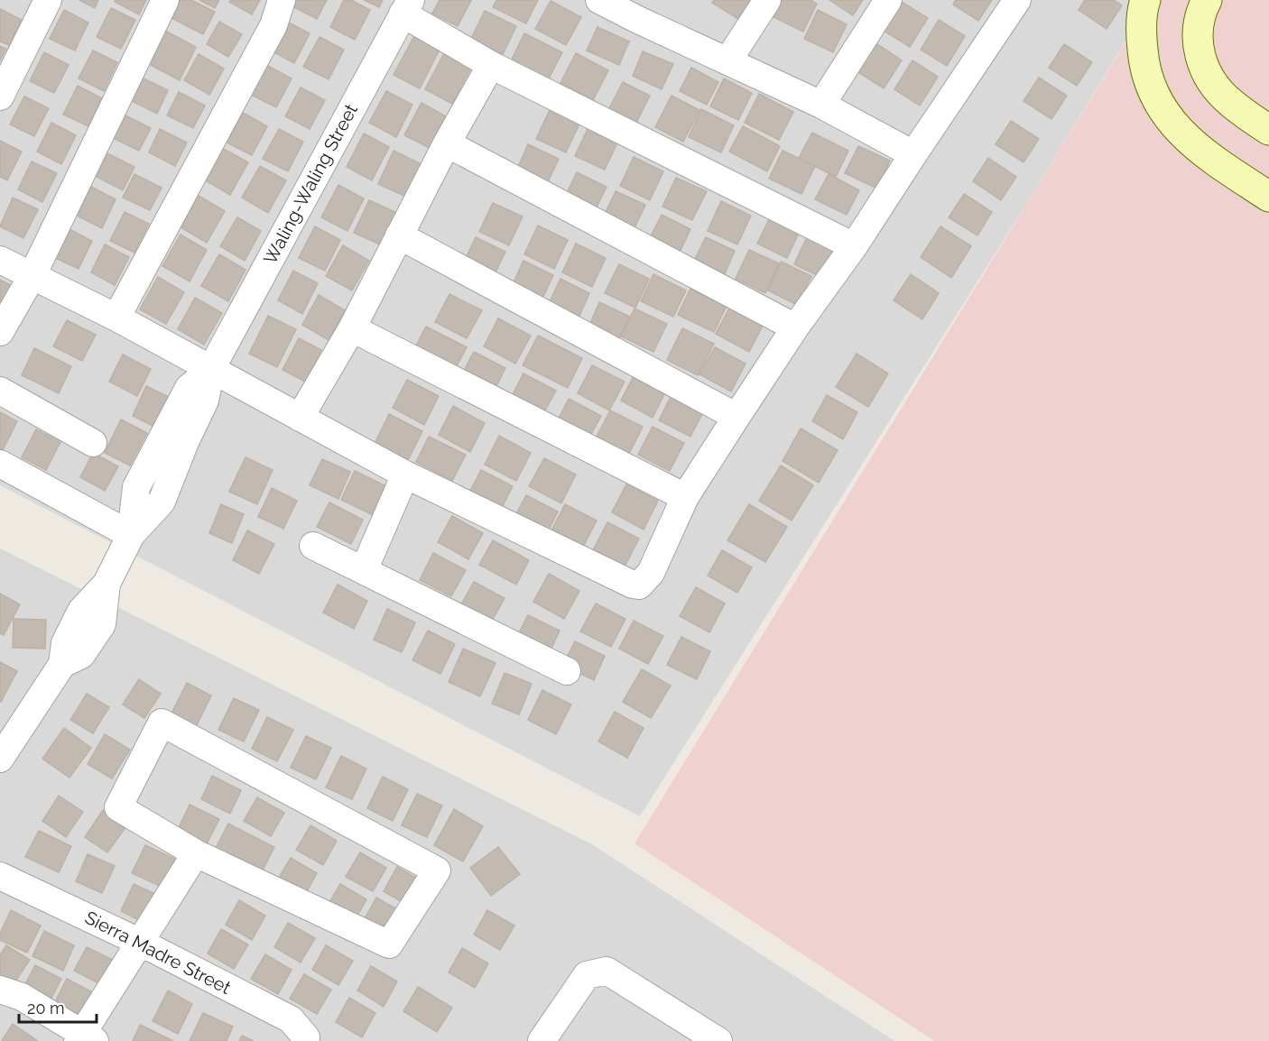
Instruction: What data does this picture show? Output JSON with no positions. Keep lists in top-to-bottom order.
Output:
{
  "streets": {
    "street": ["Waling-Waling Street", "Sierra Madre Street"]
  },
  "scale_bar": "20 m"
}
